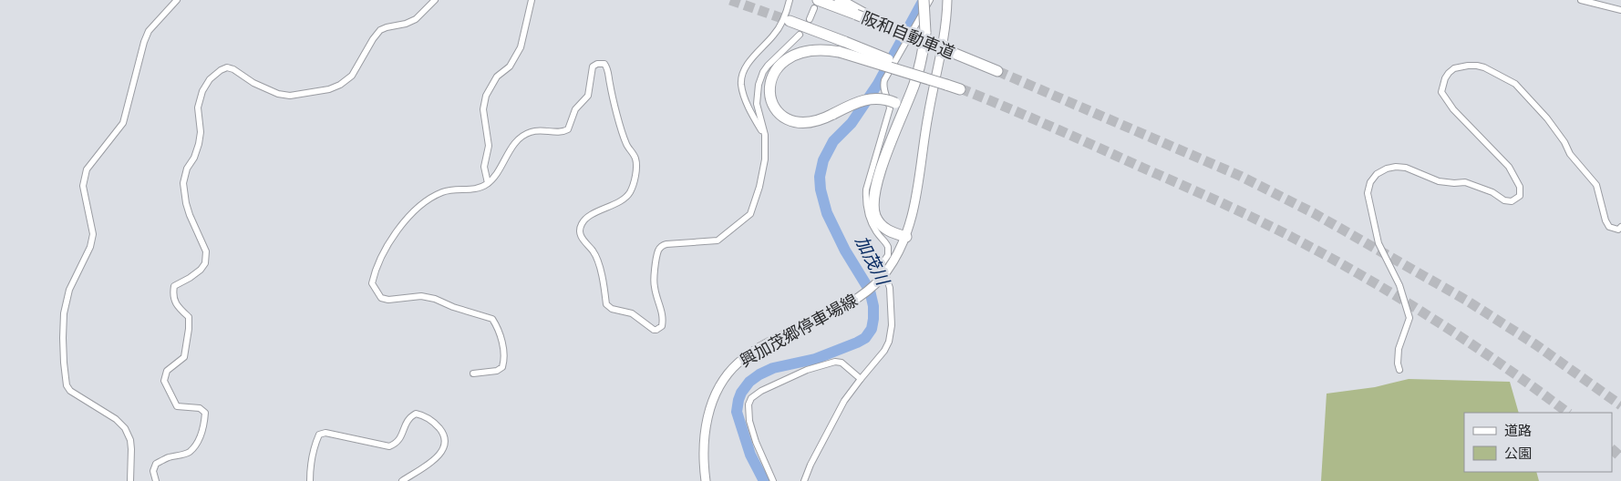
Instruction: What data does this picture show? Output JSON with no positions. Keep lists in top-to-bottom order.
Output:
{
  "streets": {
    "highway": ["阪和自動車道"],
    "main road": ["興加茂郷停車場線"]
  },
  "water": ["加茂川"],
  "legend": ["道路", "公園"]
}
